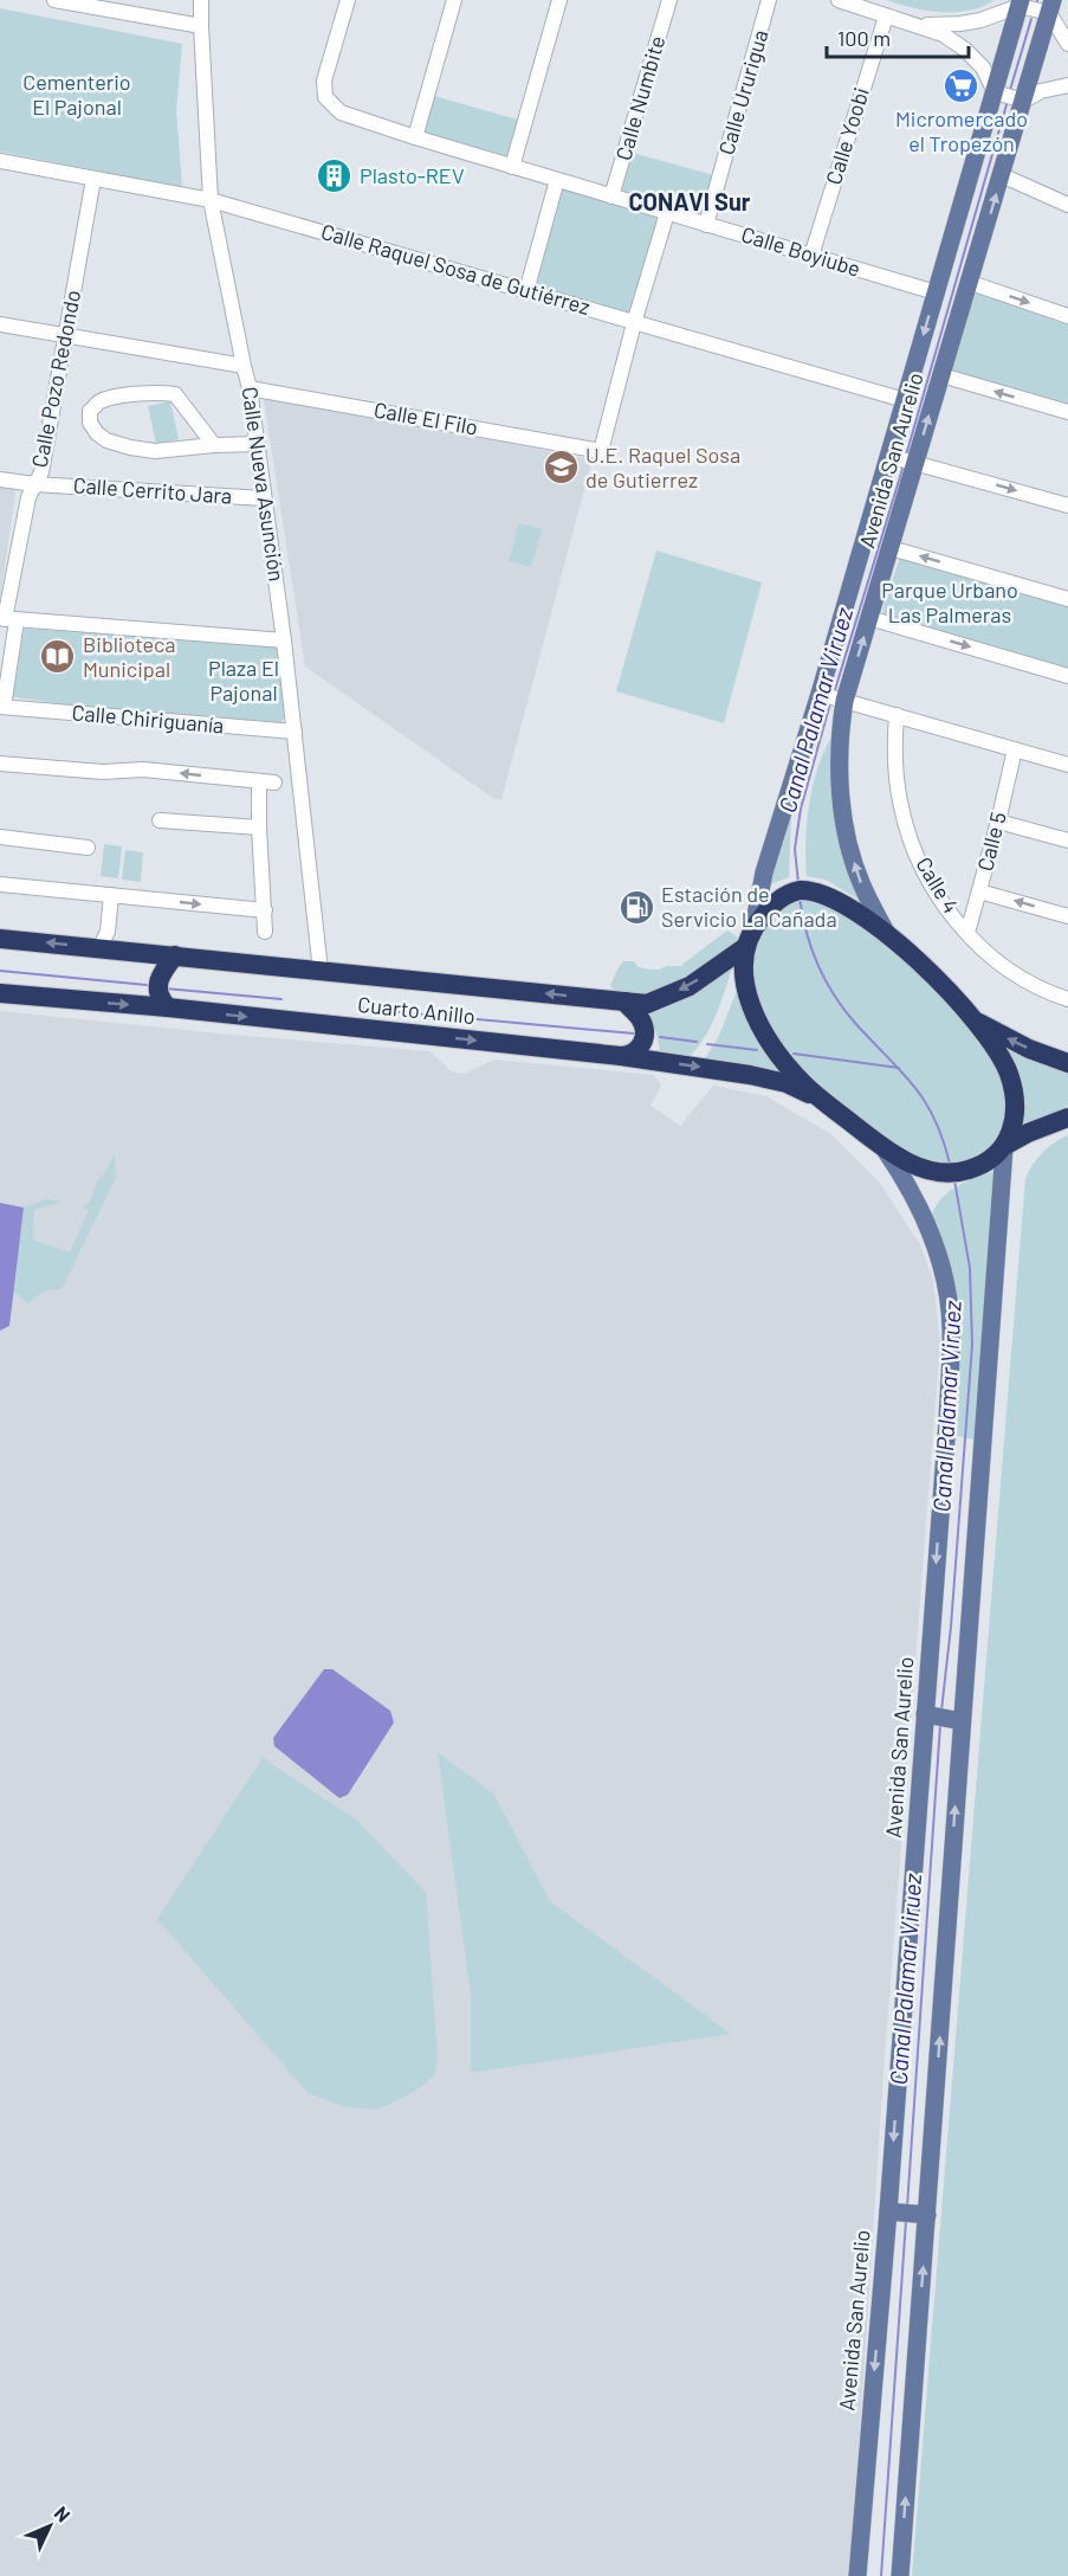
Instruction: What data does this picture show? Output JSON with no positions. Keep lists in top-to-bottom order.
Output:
{
  "streets": {
    "highway": ["Cuarto Anillo"],
    "main road": ["Avenida San Aurelio"],
    "street": [
      "Calle Ururigua",
      "Calle Numbite",
      "Calle Yoobi",
      "Calle Boyiube",
      "Calle Raquel Sosa de Gutiérrez",
      "Calle Pozo Redondo",
      "Calle El Filo",
      "Calle Nueva Asunción",
      "Calle Cerrito Jara",
      "Calle Chiriguanía",
      "Calle 5",
      "Calle 4"
    ]
  },
  "crossings": [
    ["Calle Ururigua", "Calle Boyiube"],
    ["Calle Numbite", "Calle Boyiube"],
    ["Calle Yoobi", "Calle Boyiube"],
    ["Calle Boyiube", "Avenida San Aurelio"],
    ["Calle Raquel Sosa de Gutiérrez", "Calle Pozo Redondo"],
    ["Calle Raquel Sosa de Gutiérrez", "Calle El Filo"],
    ["Calle Raquel Sosa de Gutiérrez", "Avenida San Aurelio"],
    ["Calle Raquel Sosa de Gutiérrez", "Calle Nueva Asunción"],
    ["Calle Pozo Redondo", "Calle Cerrito Jara"],
    ["Calle Pozo Redondo", "Calle Chiriguanía"],
    ["Calle El Filo", "Calle Nueva Asunción"],
    ["Calle Nueva Asunción", "Calle Cerrito Jara"],
    ["Calle Nueva Asunción", "Calle Chiriguanía"],
    ["Calle Nueva Asunción", "Cuarto Anillo"],
    ["Calle 5", "Calle 4"]
  ],
  "districts": ["CONAVI Sur"],
  "water": ["Canal Palamar Viruez"],
  "parks": ["Cementerio El Pajonal", "Parque Urbano Las Palmeras", "Plaza El Pajonal"],
  "places": {
    "supermarket": ["Micromercado el Tropezón"],
    "building": ["Plasto-REV"],
    "school or university": ["U.E. Raquel Sosa de Gutierrez"],
    "library": ["Biblioteca Municipal"],
    "fuel station": ["Estación de Servicio La Cañada"]
  },
  "scale_bar": "100 m",
  "north": "top right"
}
